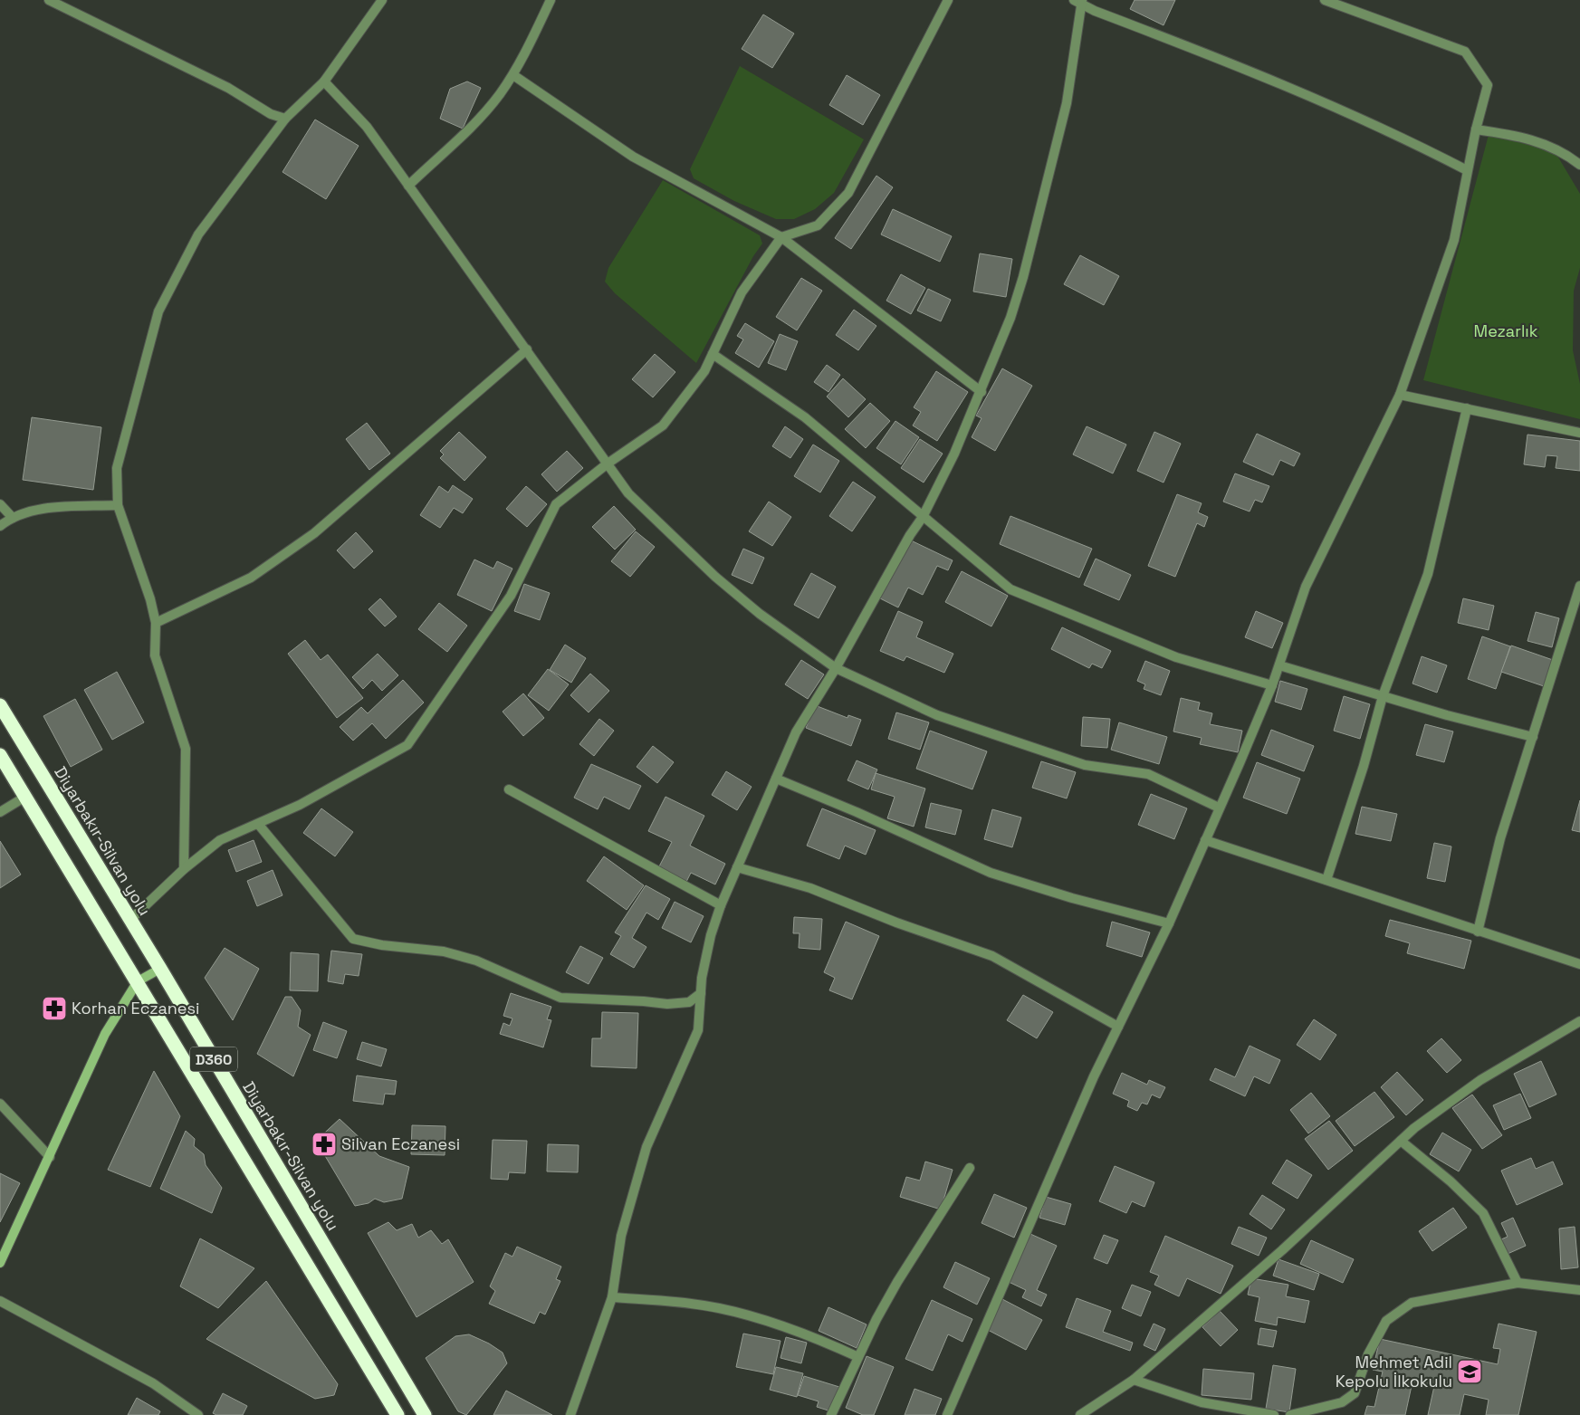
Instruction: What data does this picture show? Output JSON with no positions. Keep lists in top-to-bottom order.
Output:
{
  "streets": {
    "highway": ["Diyarbakır-Silvan yolu", "D360"]
  },
  "parks": ["Mezarlık"],
  "places": {
    "pharmacy": ["Korhan Eczanesi", "Silvan Eczanesi"],
    "school or university": ["Mehmet Adil Kepolu İlkokulu"]
  }
}
